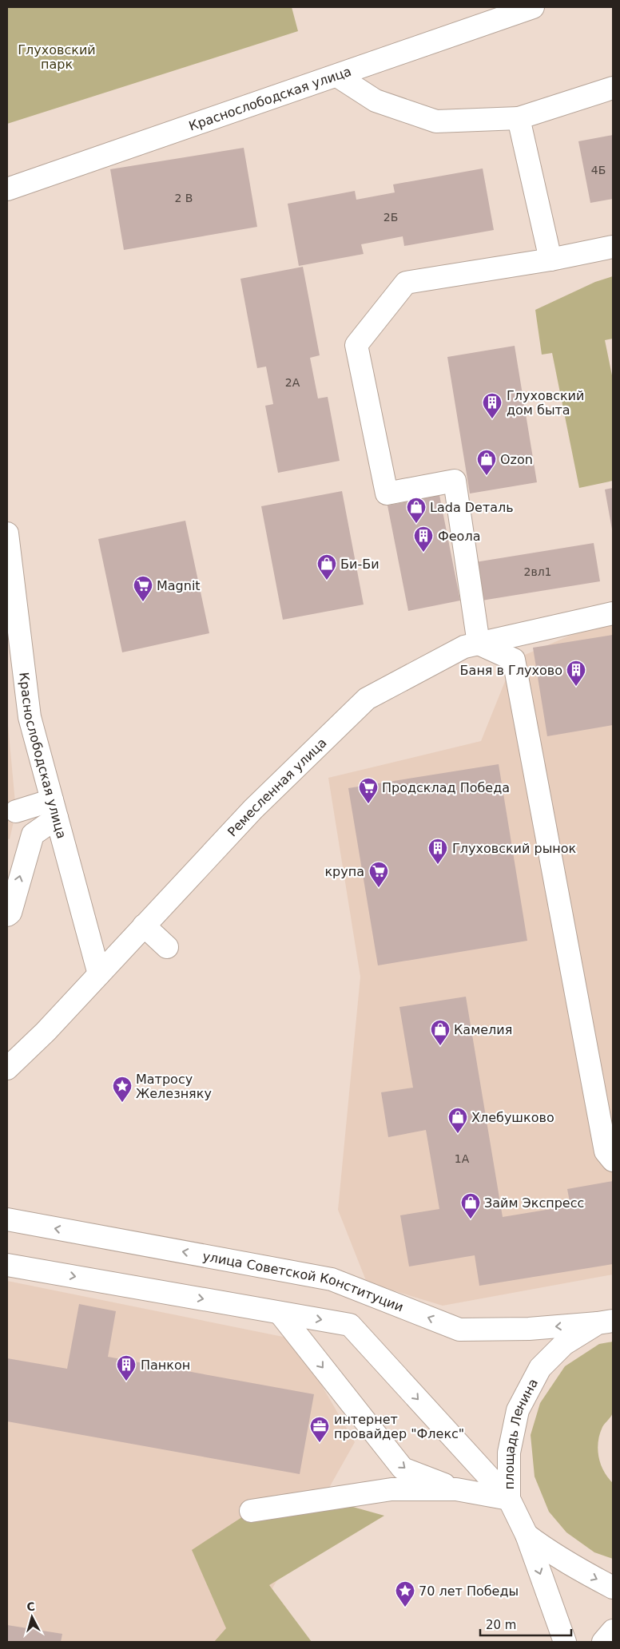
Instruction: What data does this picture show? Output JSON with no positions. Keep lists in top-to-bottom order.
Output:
{
  "streets": {
    "street": [
      "Краснослободская улица",
      "Ремесленная улица",
      "улица Советской Конституции",
      "площадь Ленина"
    ]
  },
  "crossings": [
    ["Краснослободская улица", "Ремесленная улица"],
    ["улица Советской Конституции", "площадь Ленина"]
  ],
  "parks": ["Глуховский парк"],
  "places": {
    "building": [
      "Глуховский дом быта",
      "Феола",
      "Баня в Глухово",
      "Глуховский рынок",
      "Панкон"
    ],
    "shop": [
      "Ozon",
      "Lada Dеталь",
      "Би-Би",
      "Камелия",
      "Хлебушково",
      "Займ Экспресс"
    ],
    "supermarket": ["Magnit", "Продсклад Победа", "крупа"],
    "place": ["Матросу Железняку", "70 лет Победы"],
    "office": ["интернет провайдер \"Флекс\""]
  },
  "house_numbers": [
    "4Б",
    "2 В",
    "2Б",
    "2А",
    "2вл1",
    "1А"
  ],
  "scale_bar": "20 m",
  "north": "top"
}
